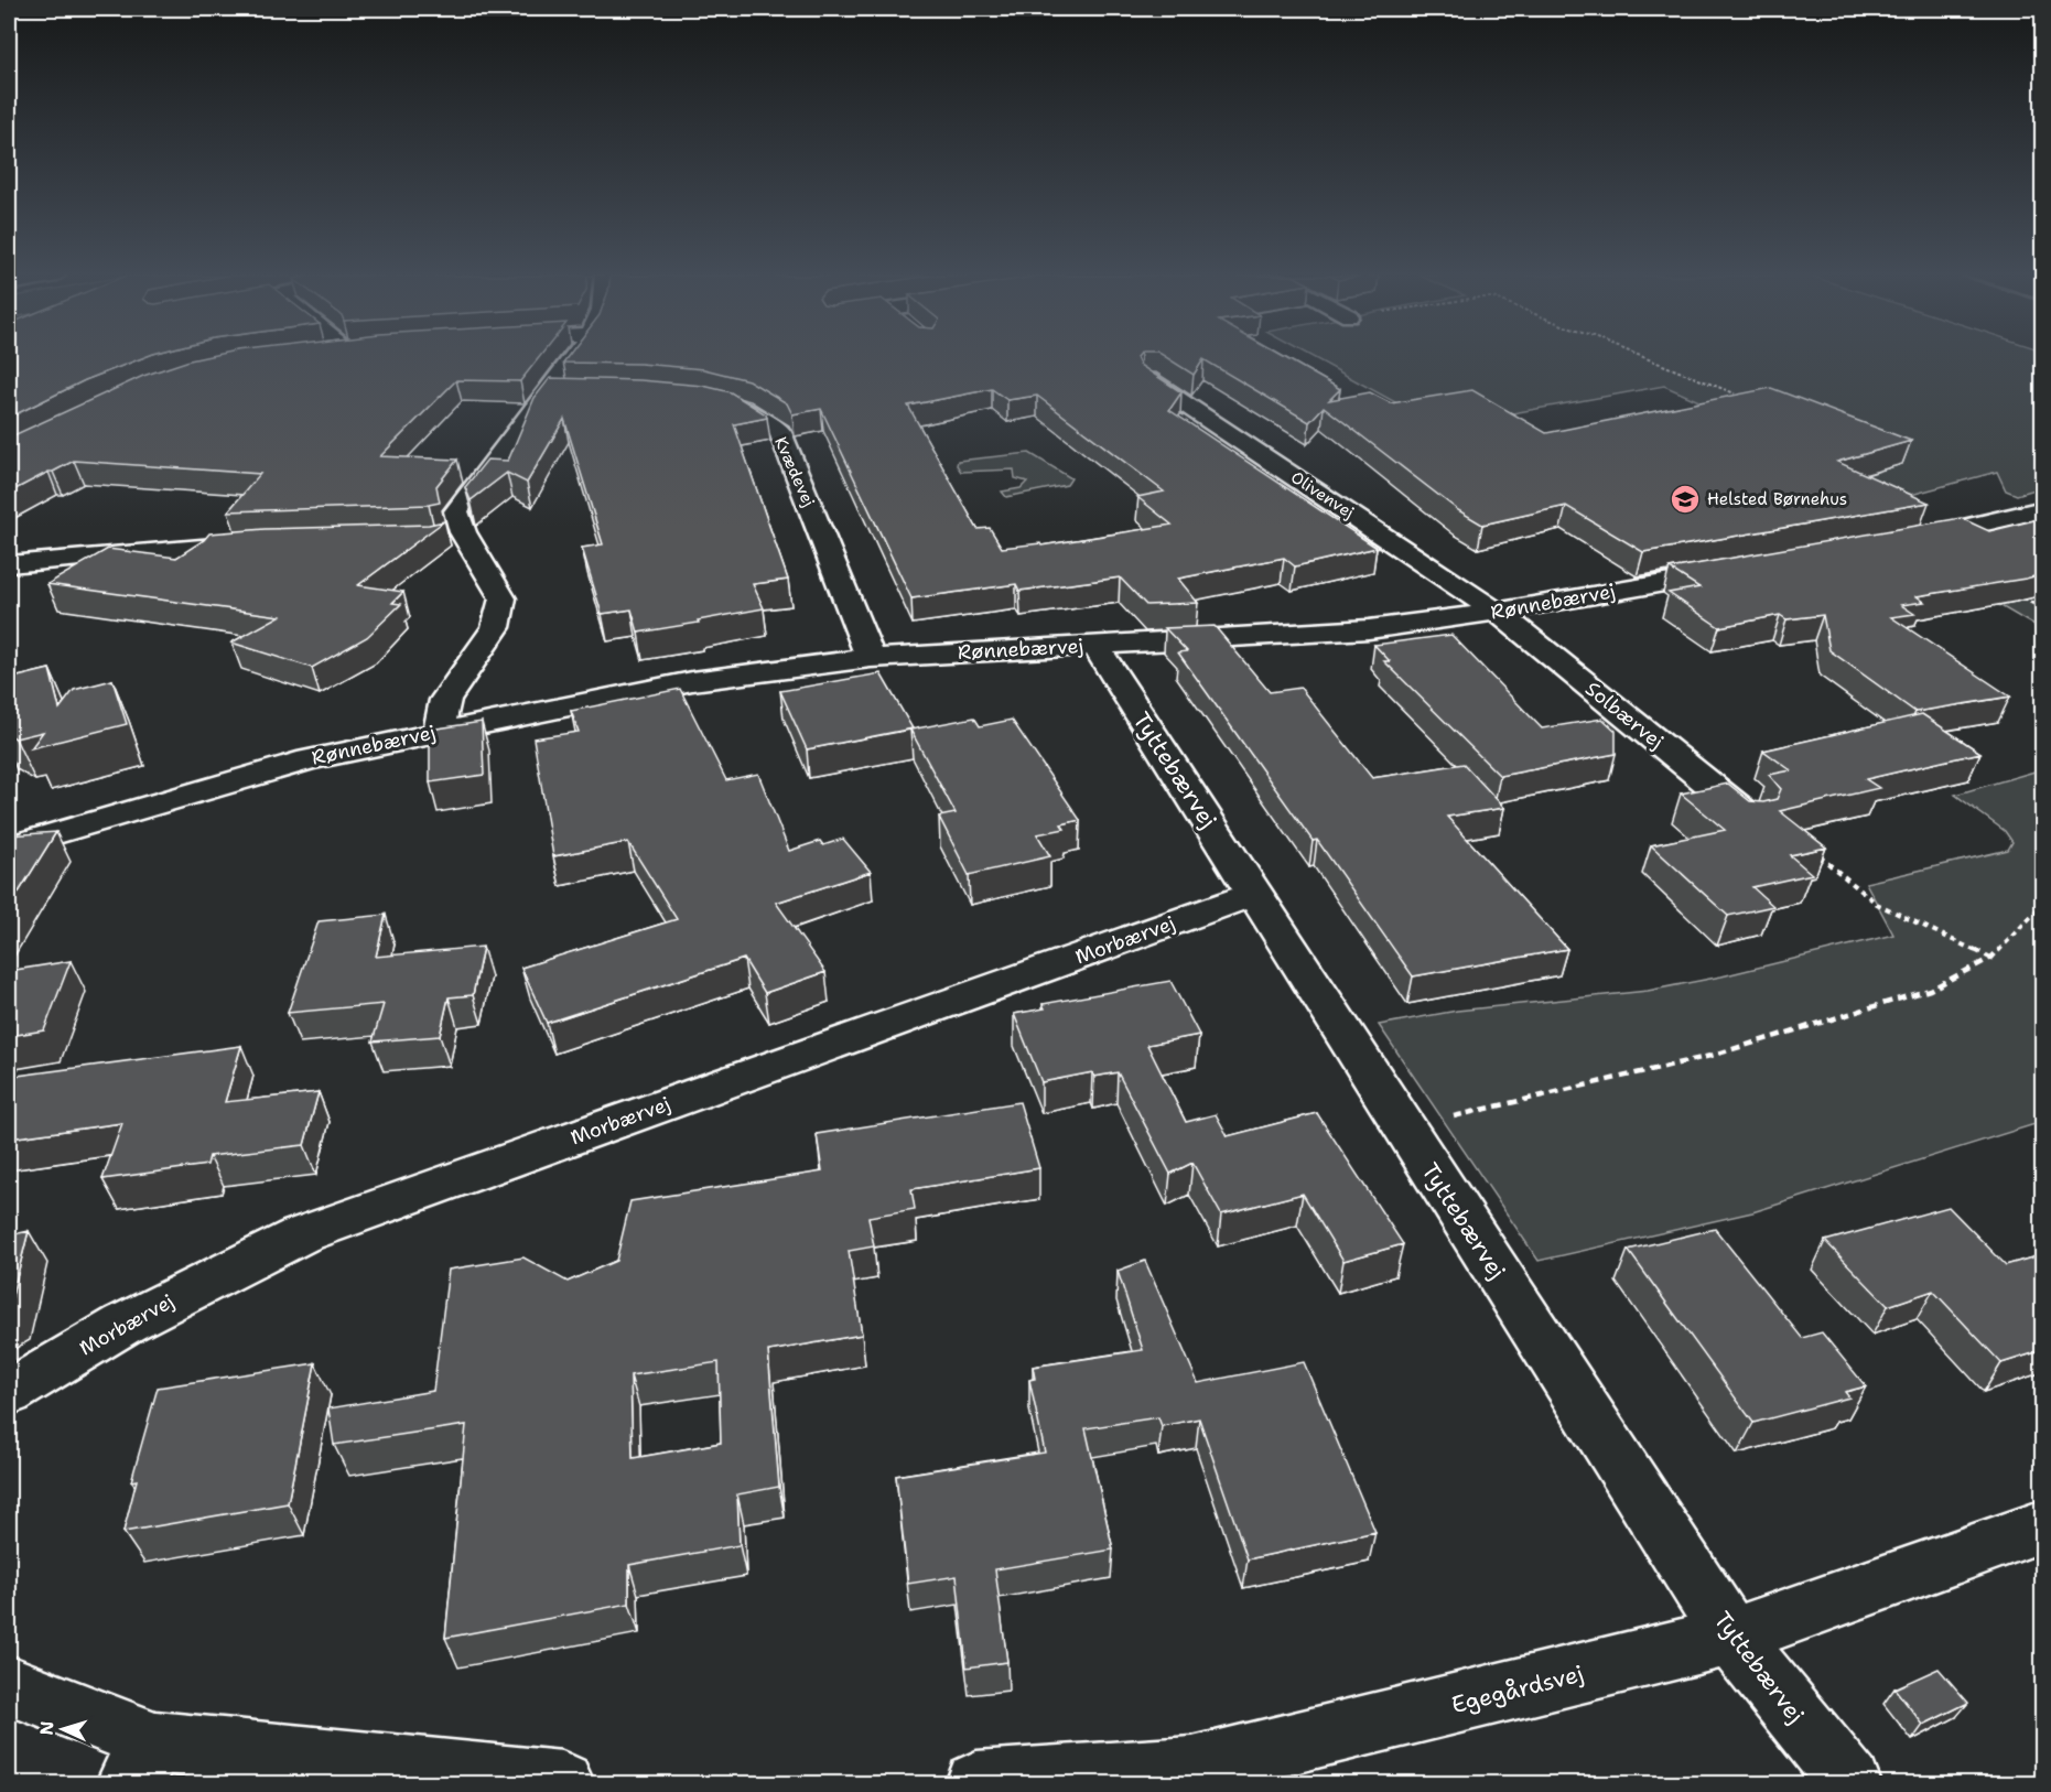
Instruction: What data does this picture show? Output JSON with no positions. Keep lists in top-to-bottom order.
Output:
{
  "streets": {
    "street": [
      "Kvædevej",
      "Olivenvej",
      "Rønnebærvej",
      "Solbærvej",
      "Tyttebærvej",
      "Morbærvej",
      "Egegårdsvej"
    ]
  },
  "crossings": [
    ["Kvædevej", "Rønnebærvej"],
    ["Olivenvej", "Rønnebærvej"],
    ["Olivenvej", "Solbærvej"],
    ["Rønnebærvej", "Solbærvej"],
    ["Rønnebærvej", "Tyttebærvej"],
    ["Tyttebærvej", "Morbærvej"],
    ["Tyttebærvej", "Egegårdsvej"]
  ],
  "places": {
    "school or university": ["Helsted Børnehus"]
  },
  "north": "left"
}
